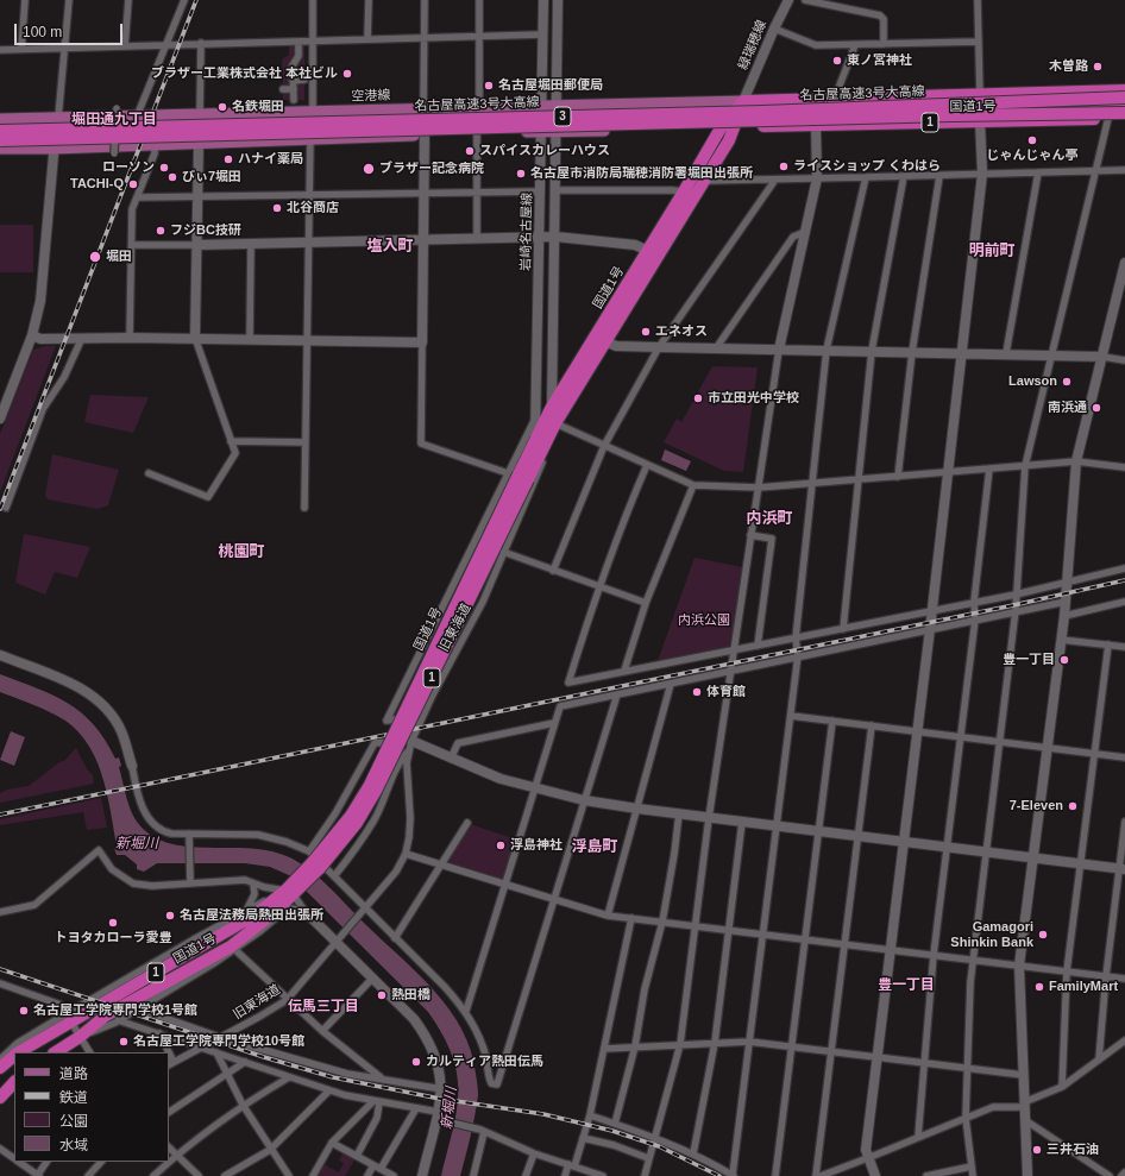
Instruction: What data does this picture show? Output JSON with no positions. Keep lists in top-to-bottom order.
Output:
{
  "streets": {
    "highway": [
      "名古屋高速3号大高線",
      "国道1号",
      "3",
      "1"
    ],
    "main road": ["空港線"],
    "street": ["緑瑞穂線", "岩崎名古屋線", "旧東海道"]
  },
  "crossings": [
    ["緑瑞穂線", "空港線"],
    ["緑瑞穂線", "国道1号"],
    ["空港線", "国道1号"],
    ["空港線", "岩崎名古屋線"],
    ["国道1号", "岩崎名古屋線"],
    ["国道1号", "旧東海道"]
  ],
  "districts": [
    "堀田通九丁目",
    "塩入町",
    "明前町",
    "内浜町",
    "桃園町",
    "浮島町",
    "豊一丁目",
    "伝馬三丁目"
  ],
  "water": ["新堀川"],
  "parks": ["内浜公園"],
  "places": [
    "東ノ宮神社",
    "木曽路",
    "ブラザー工業株式会社 本社ビル",
    "名古屋堀田郵便局",
    "名鉄堀田",
    "じゃんじゃん亭",
    "スパイスカレーハウス",
    "ハナイ薬局",
    "ライスショップ くわはら",
    "ローソン",
    "ブラザー記念病院",
    "名古屋市消防局瑞穂消防署堀田出張所",
    "びぃ7堀田",
    "TACHI-Q",
    "北谷商店",
    "フジBC技研",
    "堀田",
    "エネオス",
    "Lawson",
    "市立田光中学校",
    "南浜通",
    "豊一丁目",
    "体育館",
    "7-Eleven",
    "浮島神社",
    "名古屋法務局熱田出張所",
    "トヨタカローラ愛豊",
    "Gamagori Shinkin Bank",
    "FamilyMart",
    "熱田橋",
    "名古屋工学院専門学校1号館",
    "名古屋工学院専門学校10号館",
    "カルティア熱田伝馬",
    "三井石油"
  ],
  "legend": [
    "道路",
    "鉄道",
    "公園",
    "水域"
  ],
  "scale_bar": "100 m"
}
